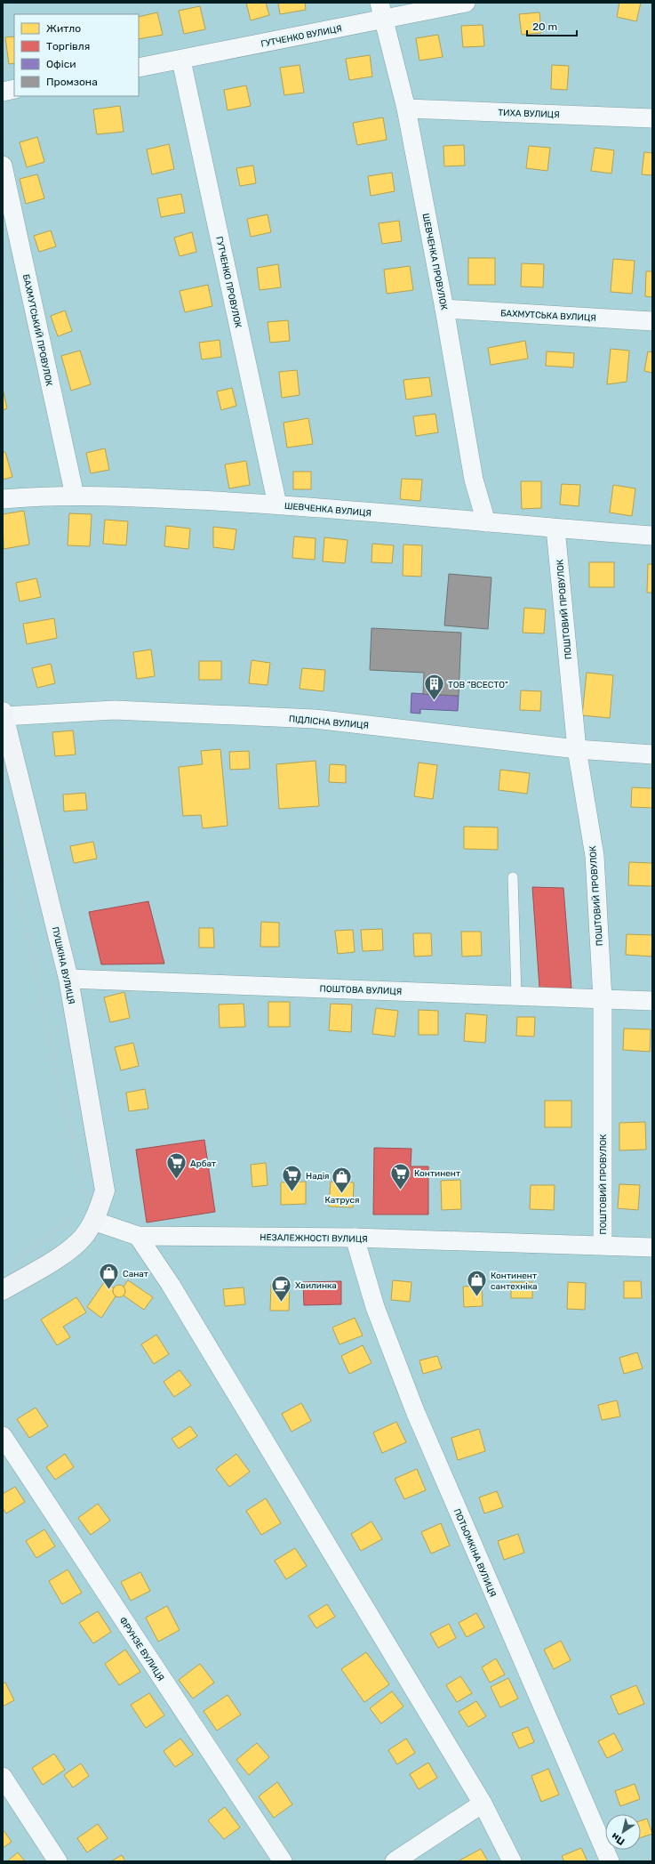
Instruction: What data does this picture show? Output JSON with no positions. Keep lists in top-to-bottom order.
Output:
{
  "streets": {
    "main road": ["ПУШКІНА ВУЛИЦЯ"],
    "street": [
      "ГУТЧЕНКО ВУЛИЦЯ",
      "ТИХА ВУЛИЦЯ",
      "ШЕВЧЕНКА ПРОВУЛОК",
      "ГУТЧЕНКО ПРОВУЛОК",
      "БАХМУТСЬКА ВУЛИЦЯ",
      "БАХМУТСЬКИЙ ПРОВУЛОК",
      "ШЕВЧЕНКА ВУЛИЦЯ",
      "ПОШТОВИЙ ПРОВУЛОК",
      "ПІДЛІСНА ВУЛИЦЯ",
      "ПОШТОВА ВУЛИЦЯ",
      "НЕЗАЛЕЖНОСТІ ВУЛИЦЯ",
      "ПОТЬОМКІНА ВУЛИЦЯ",
      "ФРУНЗЕ ВУЛИЦЯ"
    ]
  },
  "crossings": [
    ["ГУТЧЕНКО ВУЛИЦЯ", "ШЕВЧЕНКА ПРОВУЛОК"],
    ["ГУТЧЕНКО ВУЛИЦЯ", "ГУТЧЕНКО ПРОВУЛОК"],
    ["ТИХА ВУЛИЦЯ", "ШЕВЧЕНКА ПРОВУЛОК"],
    ["ШЕВЧЕНКА ПРОВУЛОК", "БАХМУТСЬКА ВУЛИЦЯ"],
    ["ШЕВЧЕНКА ПРОВУЛОК", "ШЕВЧЕНКА ВУЛИЦЯ"],
    ["ГУТЧЕНКО ПРОВУЛОК", "ШЕВЧЕНКА ВУЛИЦЯ"],
    ["БАХМУТСЬКИЙ ПРОВУЛОК", "ШЕВЧЕНКА ВУЛИЦЯ"],
    ["ШЕВЧЕНКА ВУЛИЦЯ", "ПОШТОВИЙ ПРОВУЛОК"],
    ["ПОШТОВИЙ ПРОВУЛОК", "ПІДЛІСНА ВУЛИЦЯ"],
    ["ПОШТОВИЙ ПРОВУЛОК", "ПОШТОВА ВУЛИЦЯ"],
    ["ПОШТОВИЙ ПРОВУЛОК", "НЕЗАЛЕЖНОСТІ ВУЛИЦЯ"],
    ["ПІДЛІСНА ВУЛИЦЯ", "ПУШКІНА ВУЛИЦЯ"],
    ["ПУШКІНА ВУЛИЦЯ", "ПОШТОВА ВУЛИЦЯ"],
    ["ПУШКІНА ВУЛИЦЯ", "НЕЗАЛЕЖНОСТІ ВУЛИЦЯ"],
    ["НЕЗАЛЕЖНОСТІ ВУЛИЦЯ", "ПОТЬОМКІНА ВУЛИЦЯ"]
  ],
  "places": {
    "building": ["ТОВ \"ВСЕСТО\""],
    "supermarket": ["Арбат", "Континент", "Надiя"],
    "shop": ["Катруся", "Санат", "Континент сантехніка"],
    "cafe": ["Хвилинка"]
  },
  "legend": [
    "Житло",
    "Торгівля",
    "Офіси",
    "Промзона"
  ],
  "scale_bar": "20 m",
  "north": "bottom left"
}
